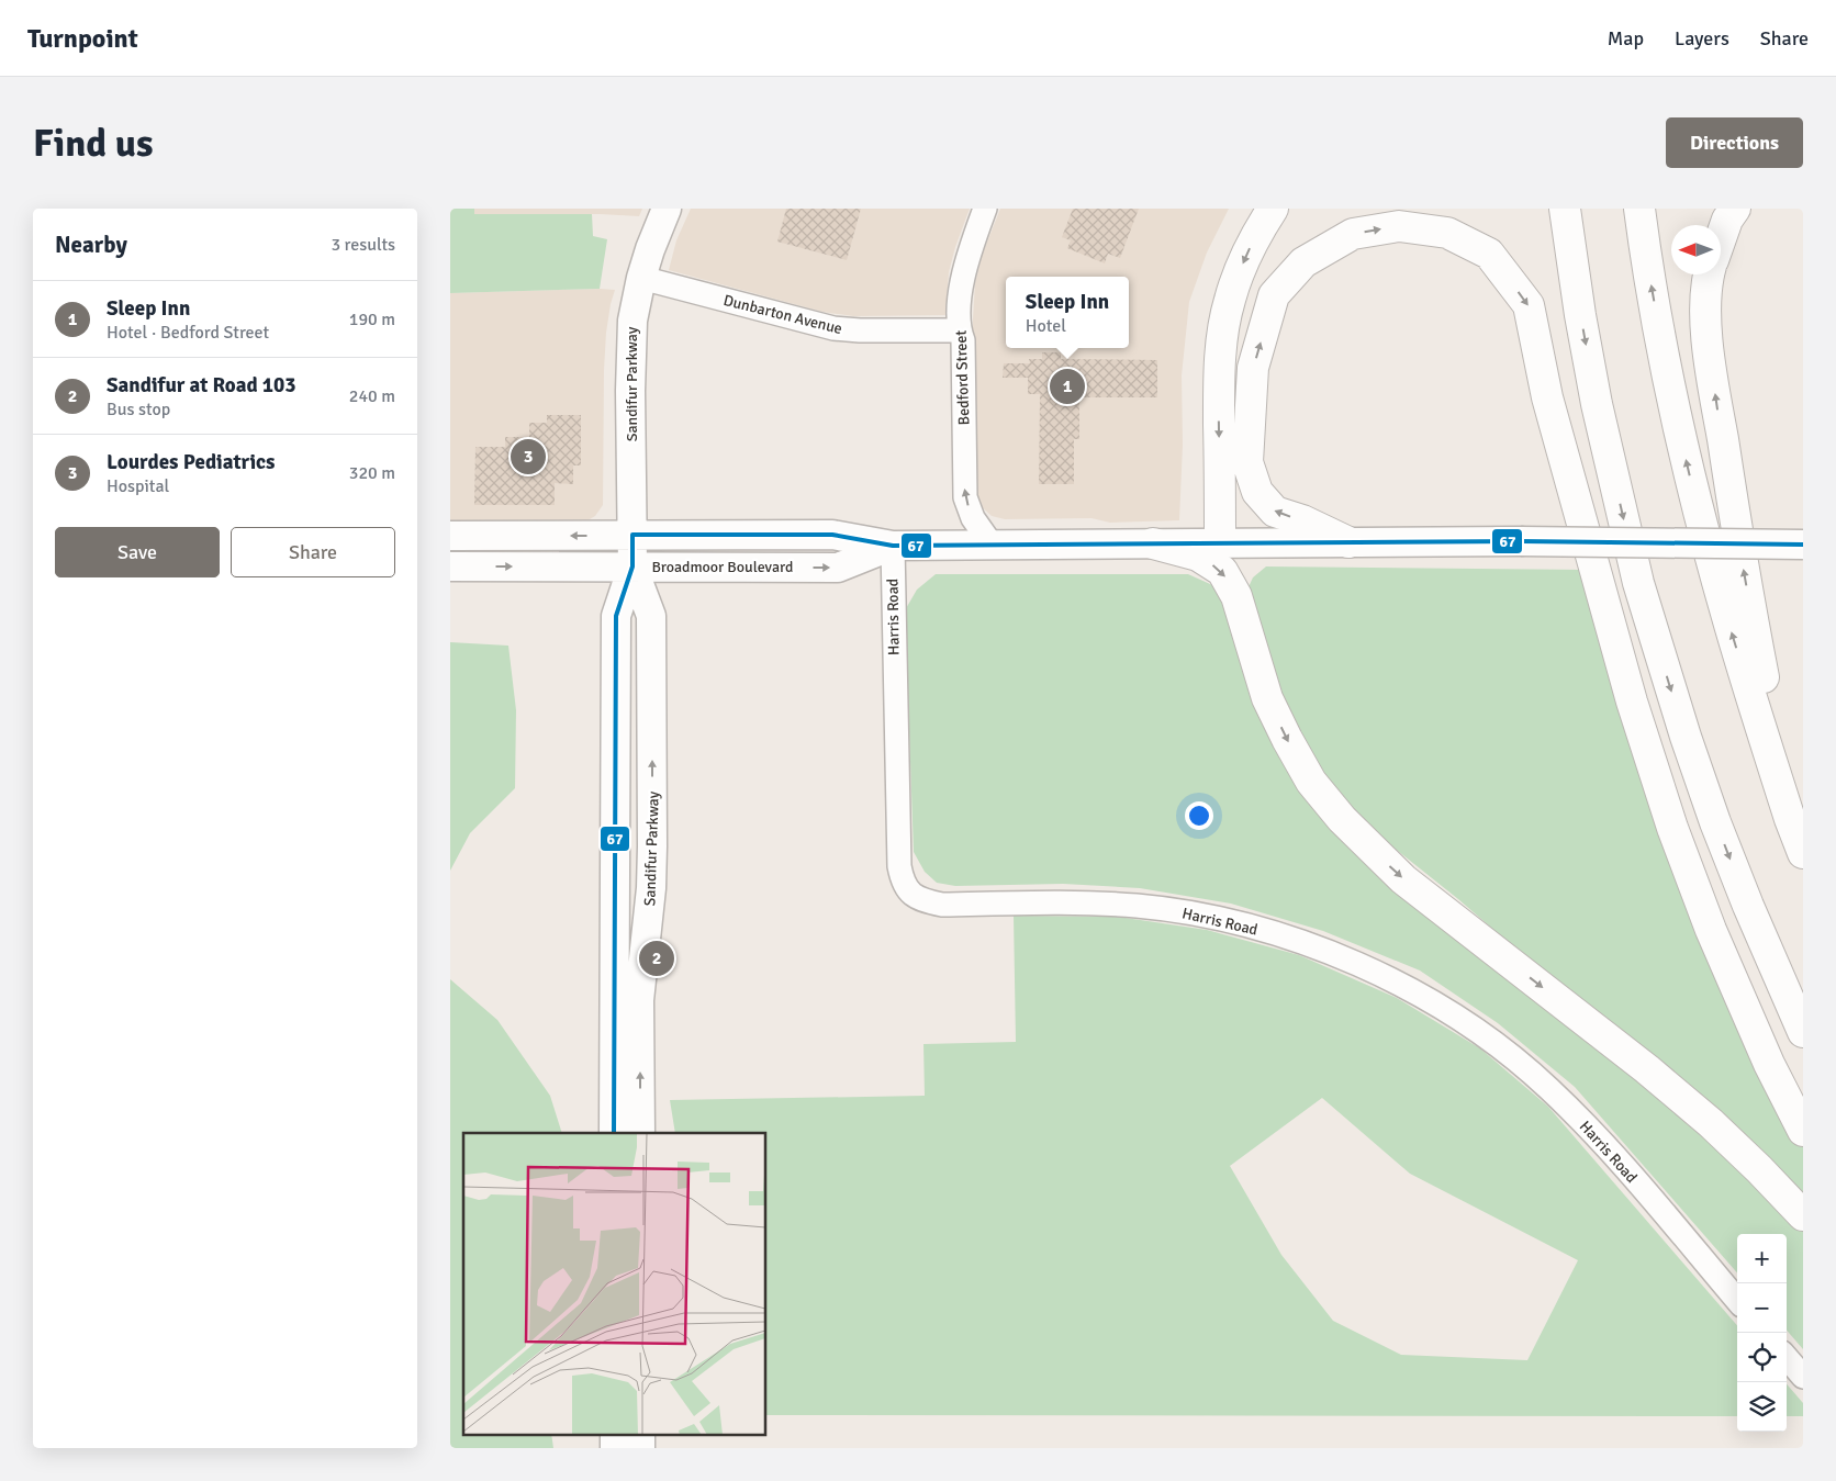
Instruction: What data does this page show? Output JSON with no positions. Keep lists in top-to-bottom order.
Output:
{
  "streets": {
    "main road": ["Sandifur Parkway", "Broadmoor Boulevard"],
    "street": ["Dunbarton Avenue", "Bedford Street", "Harris Road"]
  },
  "crossings": [
    ["Dunbarton Avenue", "Bedford Street"],
    ["Dunbarton Avenue", "Sandifur Parkway"],
    ["Bedford Street", "Broadmoor Boulevard"],
    ["Sandifur Parkway", "Broadmoor Boulevard"],
    ["Broadmoor Boulevard", "Harris Road"]
  ],
  "one_way": ["Bedford Street"],
  "lines": ["transit line 67"],
  "north": "left",
  "page": {
    "header": "Turnpoint",
    "nav": ["Map", "Layers", "Share"],
    "buttons": [
      "Directions",
      ["Save", "Share"]
    ],
    "title": "Find us",
    "heading": ["Nearby", "3 results"],
    "popup": ["Sleep Inn", "Hotel"],
    "list": [
      {
        "mark": "1",
        "name": "Sleep Inn",
        "note": "Hotel · Bedford Street",
        "value": "190 m"
      },
      {
        "mark": "2",
        "name": "Sandifur at Road 103",
        "note": "Bus stop",
        "value": "240 m"
      },
      {
        "mark": "3",
        "name": "Lourdes Pediatrics",
        "note": "Hospital",
        "value": "320 m"
      }
    ],
    "pins": ["1", "3", "2"],
    "map_buttons": ["+", "−"]
  }
}
